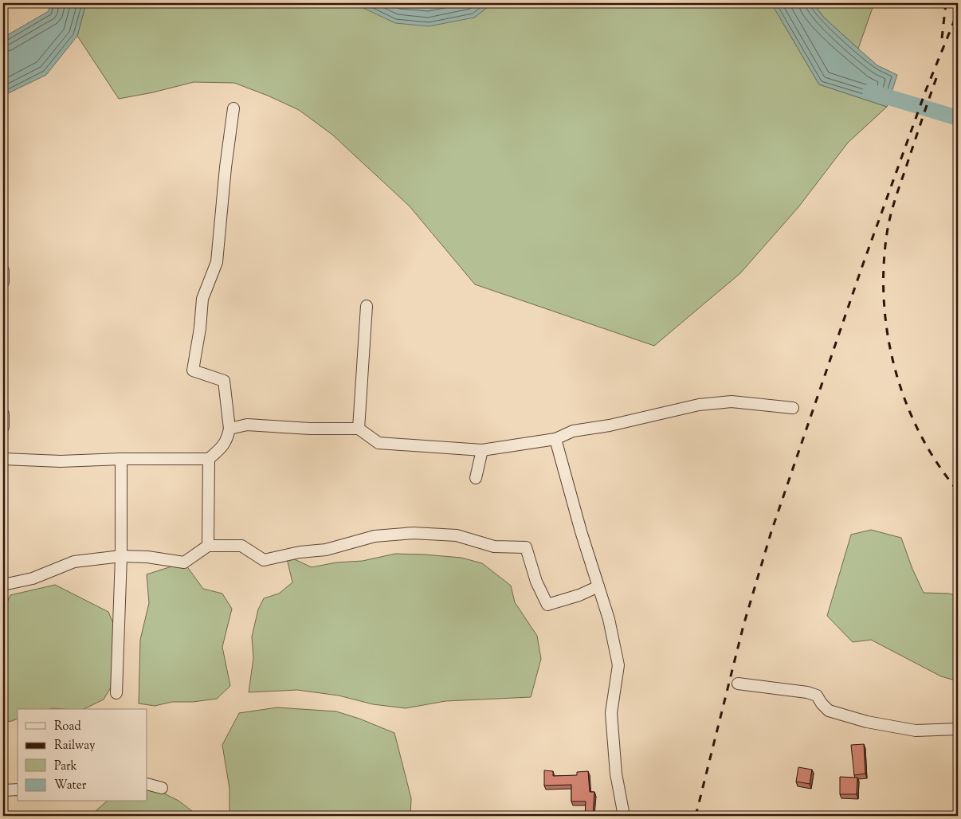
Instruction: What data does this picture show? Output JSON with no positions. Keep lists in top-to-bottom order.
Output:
{
  "legend": [
    "Road",
    "Railway",
    "Park",
    "Water"
  ]
}
